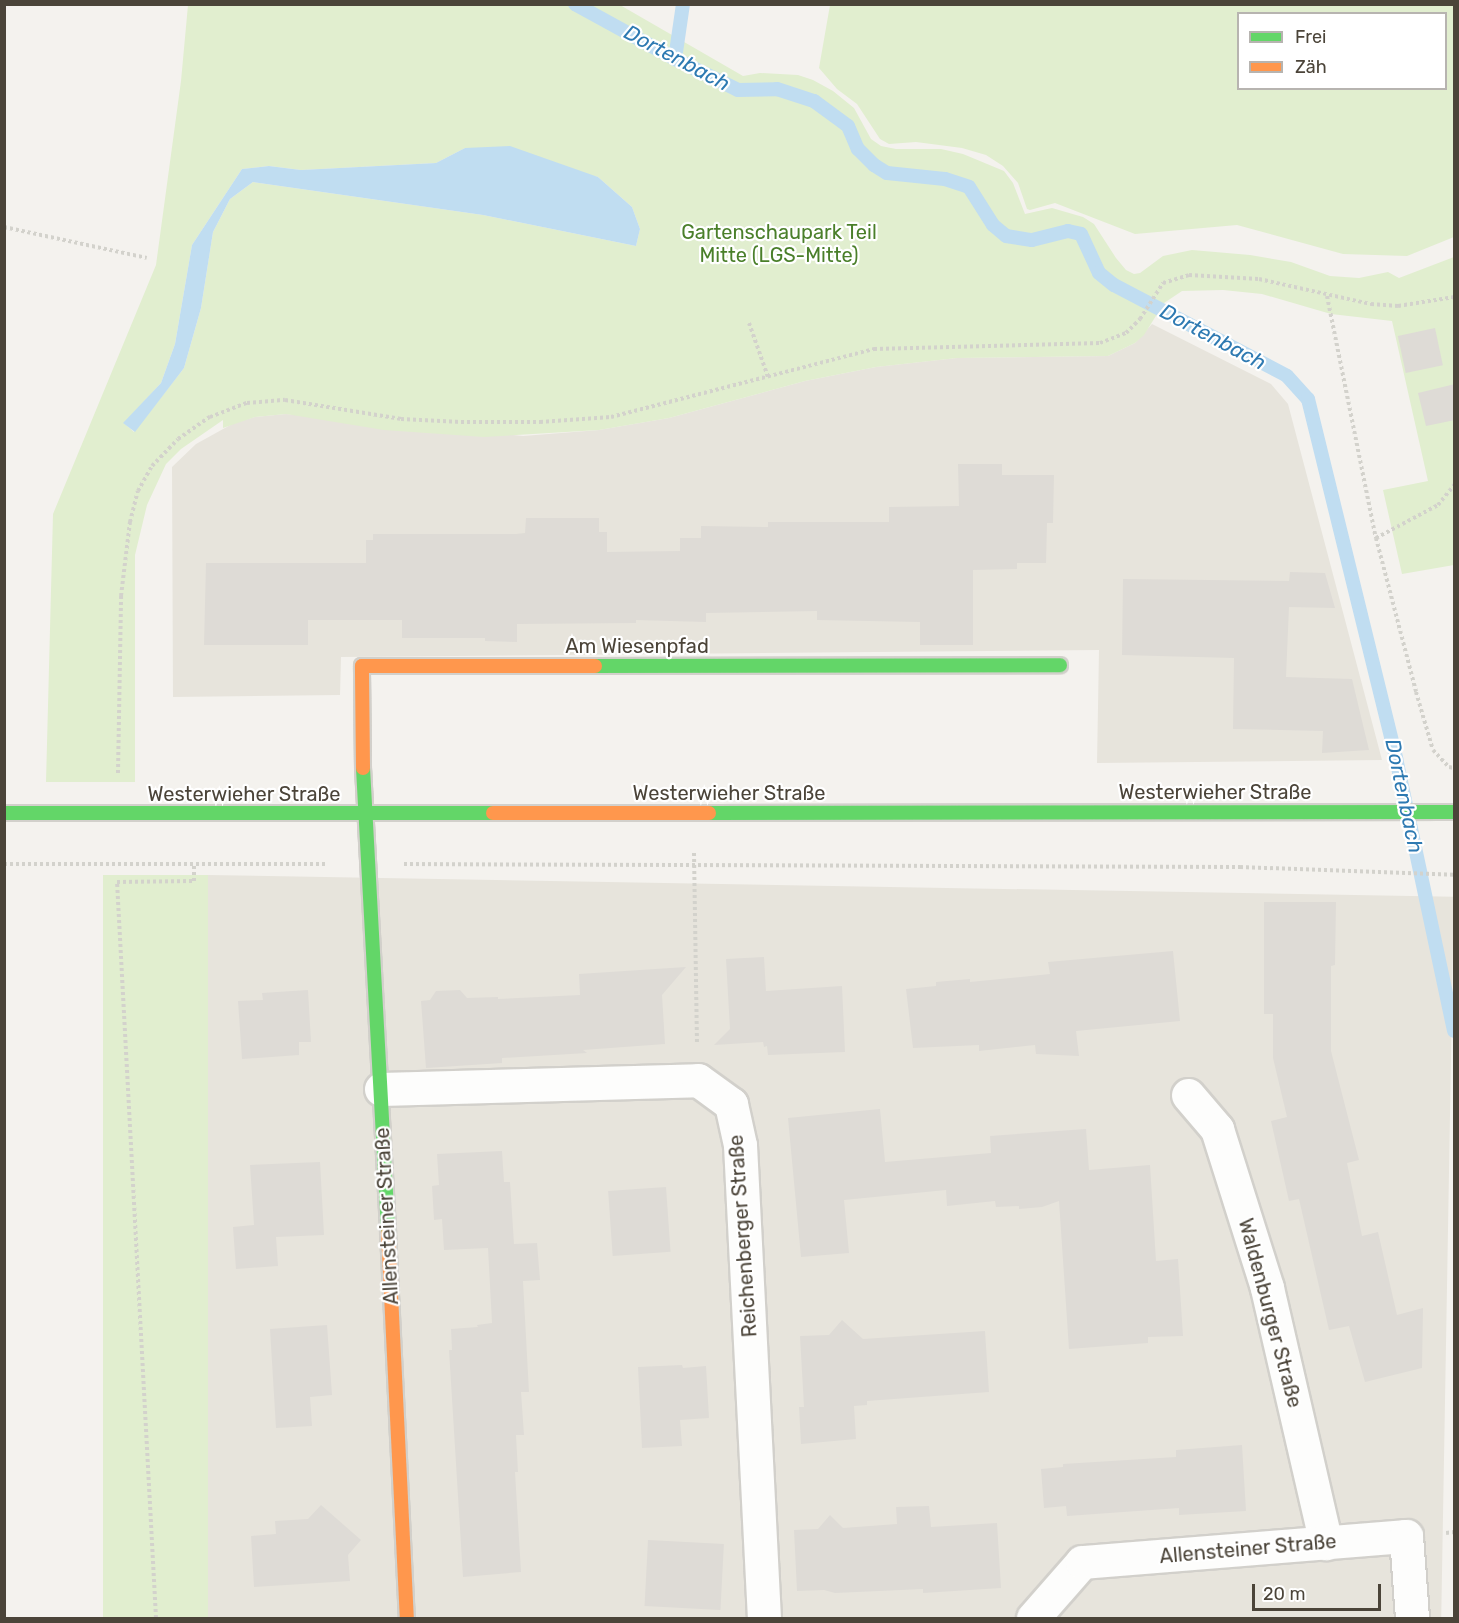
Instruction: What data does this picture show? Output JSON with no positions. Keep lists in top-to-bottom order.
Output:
{
  "streets": {
    "street": [
      "Am Wiesenpfad",
      "Westerwieher Straße",
      "Allensteiner Straße",
      "Reichenberger Straße",
      "Waldenburger Straße"
    ]
  },
  "crossings": [
    ["Am Wiesenpfad", "Westerwieher Straße"],
    ["Am Wiesenpfad", "Allensteiner Straße"],
    ["Westerwieher Straße", "Allensteiner Straße"],
    ["Allensteiner Straße", "Waldenburger Straße"]
  ],
  "water": ["Dortenbach"],
  "parks": ["Gartenschaupark Teil Mitte (LGS-Mitte)"],
  "legend": ["Frei", "Zäh"],
  "scale_bar": "20 m"
}
